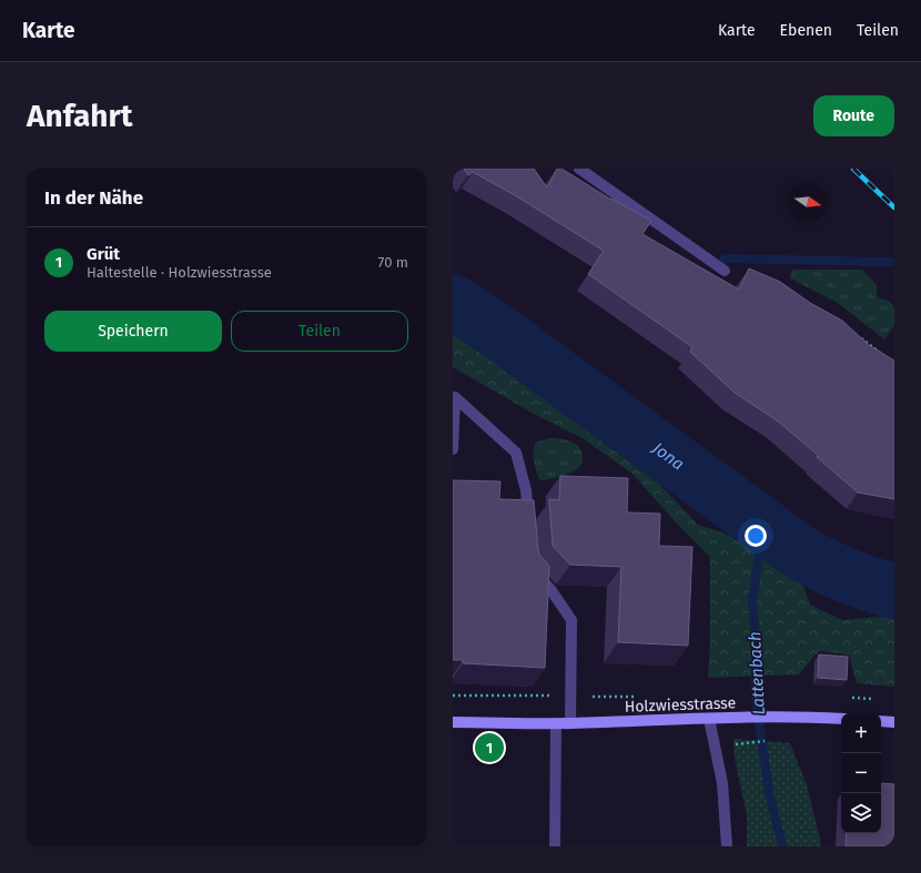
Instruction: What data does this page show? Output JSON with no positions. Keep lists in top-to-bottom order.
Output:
{
  "streets": {
    "street": ["Holzwiesstrasse"]
  },
  "water": ["Jona", "Lattenbach"],
  "north": "right",
  "page": {
    "header": "Karte",
    "nav": ["Karte", "Ebenen", "Teilen"],
    "buttons": [
      "Route",
      ["Speichern", "Teilen"]
    ],
    "title": "Anfahrt",
    "heading": "In der Nähe",
    "list": [
      {
        "mark": "1",
        "name": "Grüt",
        "note": "Haltestelle · Holzwiesstrasse",
        "value": "70 m"
      }
    ],
    "map_buttons": ["+", "−"],
    "pins": "1"
  }
}
